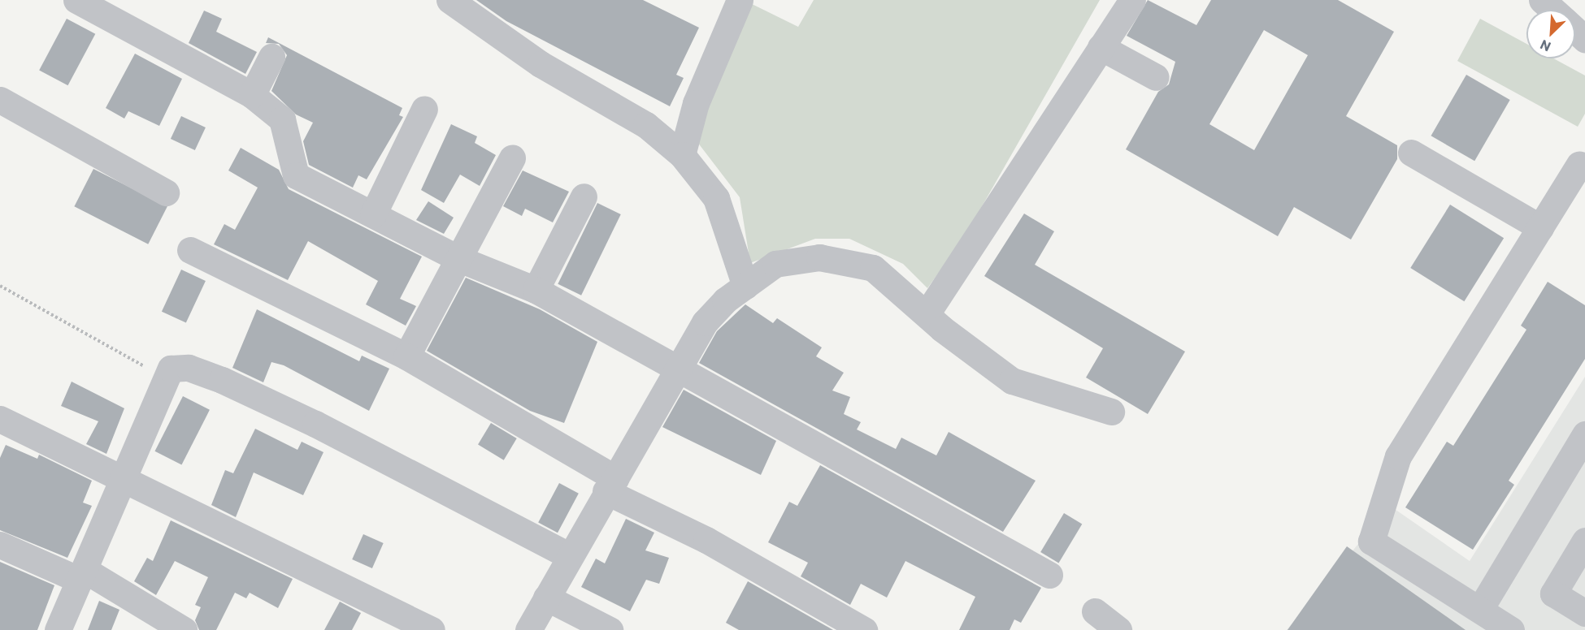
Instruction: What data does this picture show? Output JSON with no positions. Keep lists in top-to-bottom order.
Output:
{
  "north": "bottom left"
}
